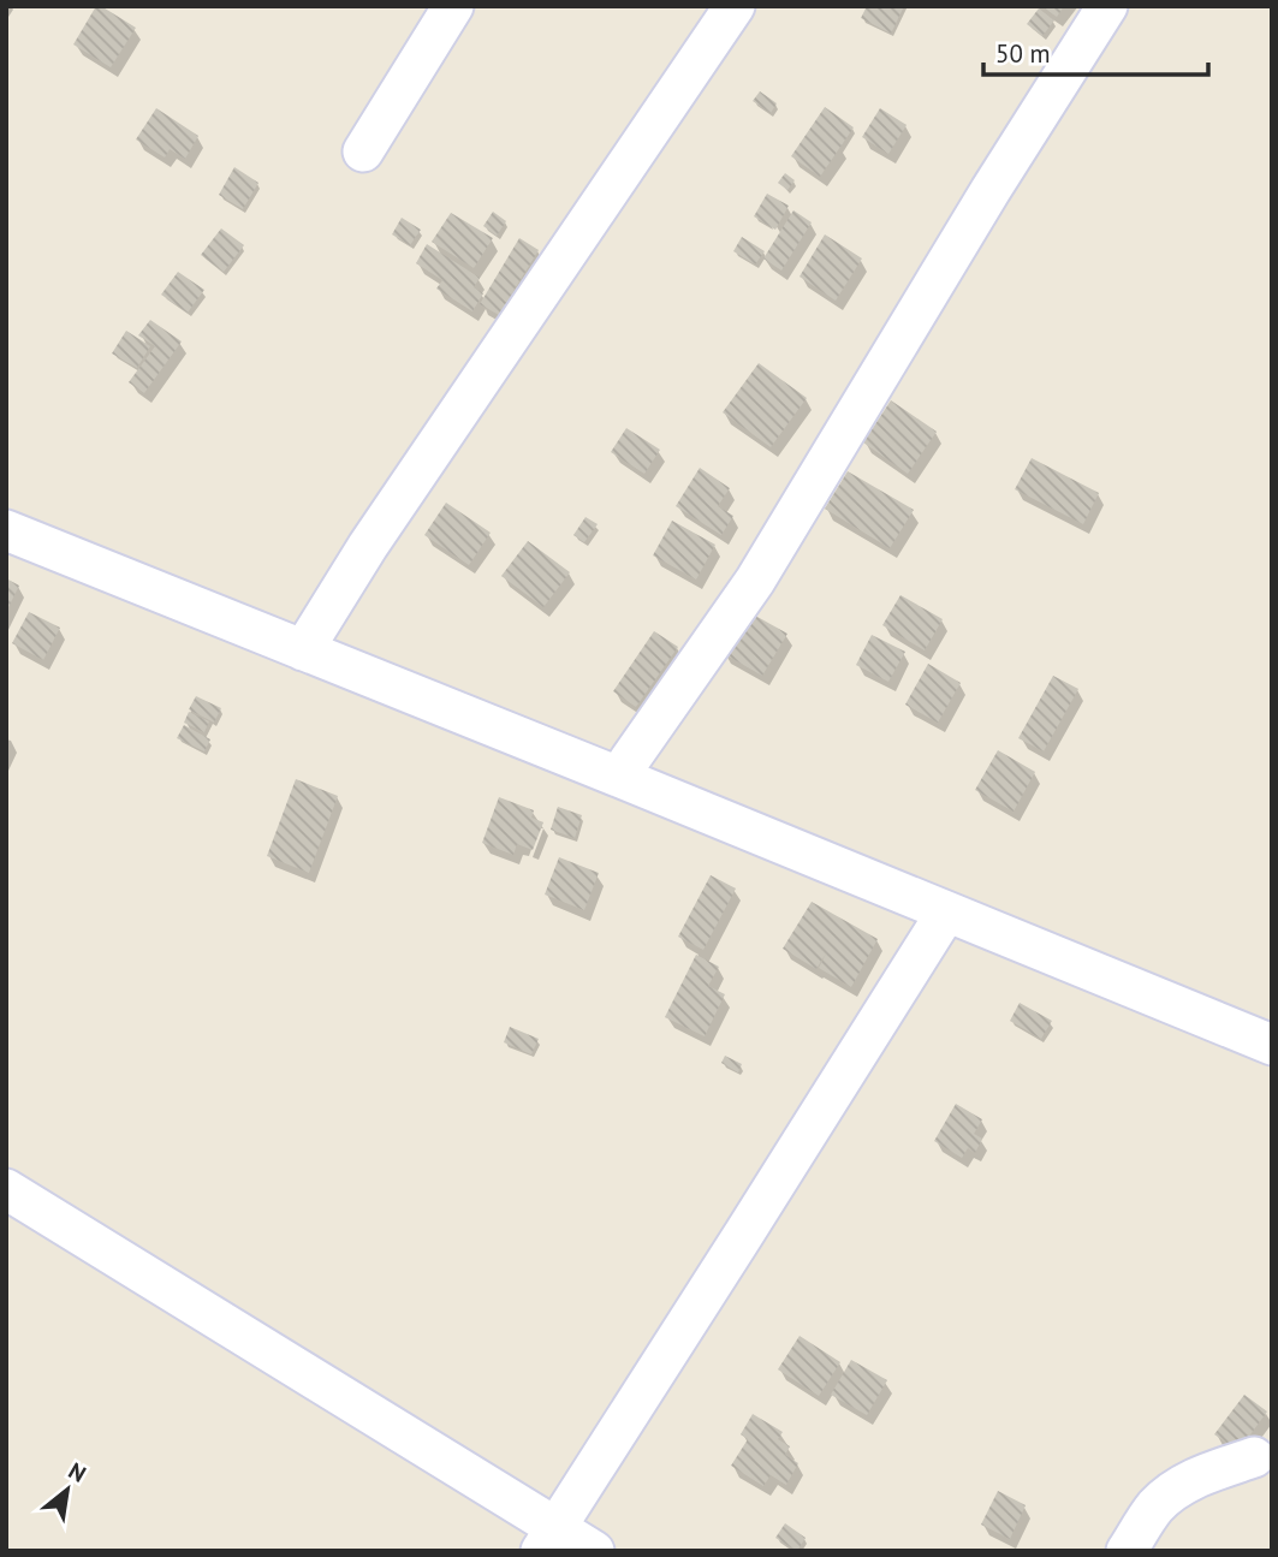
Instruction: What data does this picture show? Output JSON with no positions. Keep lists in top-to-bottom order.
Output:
{
  "scale_bar": "50 m",
  "north": "top right"
}
